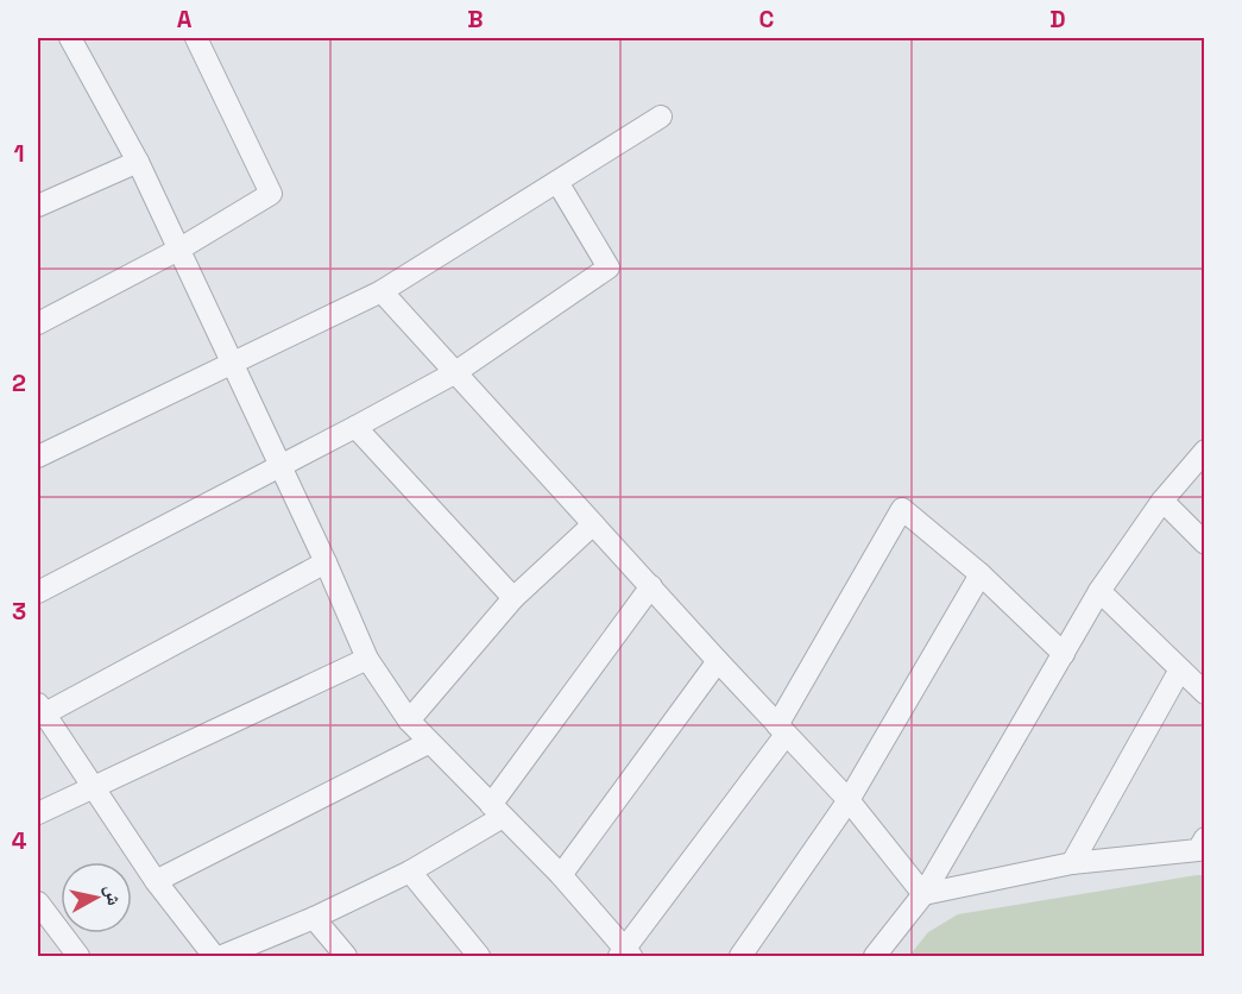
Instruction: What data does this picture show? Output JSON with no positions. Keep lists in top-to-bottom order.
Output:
{
  "north": "right",
  "grid": {
    "columns": [
      "A",
      "B",
      "C",
      "D"
    ],
    "rows": [
      "1",
      "2",
      "3",
      "4"
    ]
  }
}
